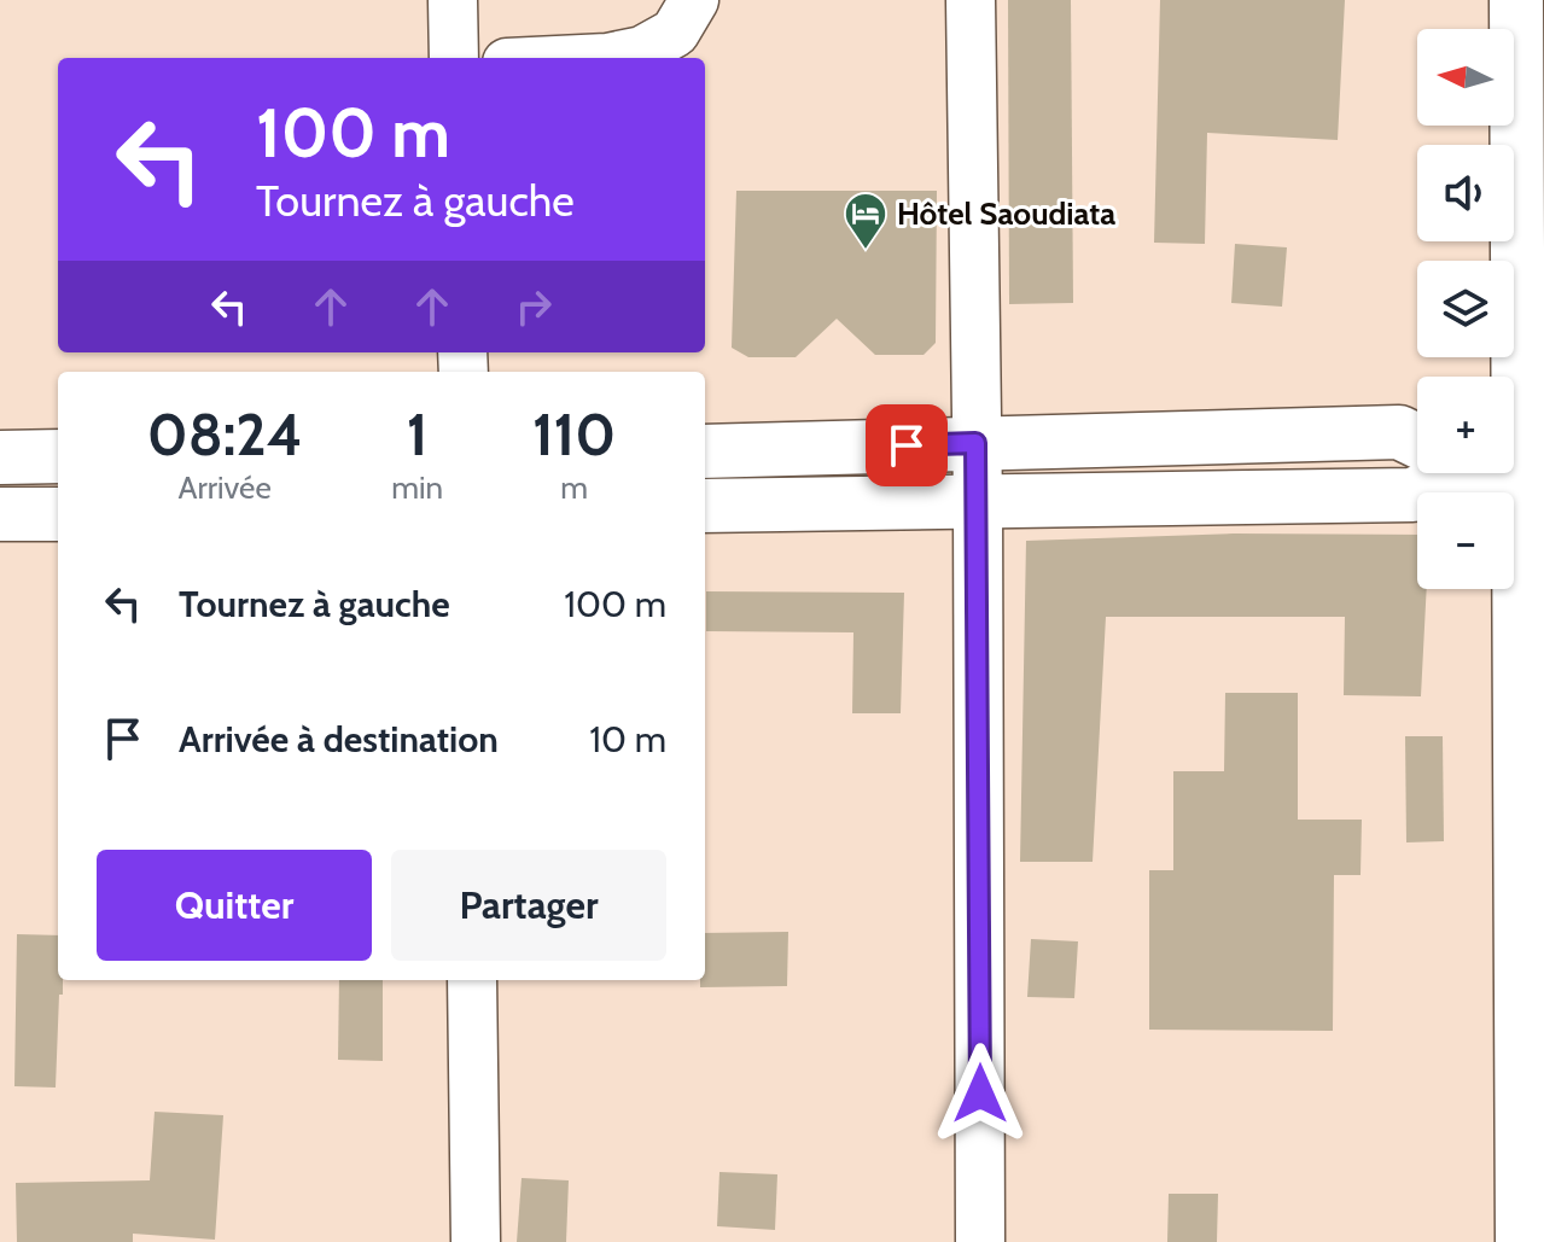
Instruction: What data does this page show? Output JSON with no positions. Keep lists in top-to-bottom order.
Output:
{
  "places": {
    "hotel": ["Hôtel Saoudiata"]
  },
  "north": "left",
  "page": {
    "map_buttons": ["+", "−"],
    "turn": ["100 m", "Tournez à gauche"],
    "eta": [
      "08:24",
      "Arrivée",
      "1",
      "min",
      "110",
      "m"
    ],
    "list": [
      {
        "name": "Tournez à gauche",
        "value": "100 m"
      },
      {
        "name": "Arrivée à destination",
        "value": "10 m"
      }
    ],
    "buttons": ["Quitter", "Partager"]
  }
}
